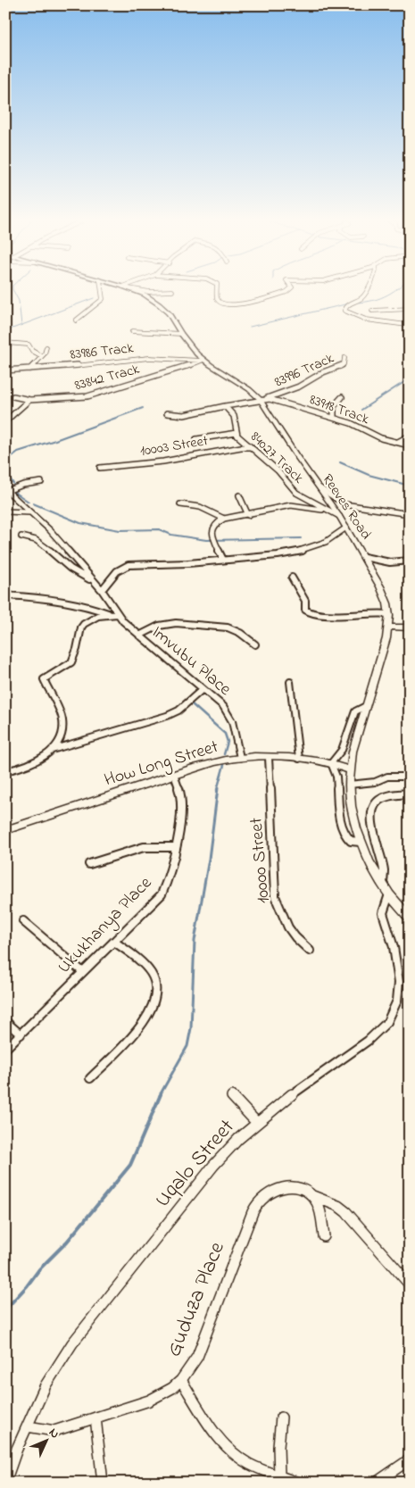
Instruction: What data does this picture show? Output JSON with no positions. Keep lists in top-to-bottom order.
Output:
{
  "streets": {
    "street": [
      "83986 Track",
      "83996 Track",
      "83842 Track",
      "83918 Track",
      "10003 Street",
      "84027 Track",
      "Reeves Road",
      "Imvubu Place",
      "How Long Street",
      "10000 Street",
      "Ukukhanya Place",
      "Uqalo Street",
      "Guduza Place"
    ]
  },
  "crossings": [
    ["83986 Track", "83842 Track"],
    ["83986 Track", "Reeves Road"],
    ["83996 Track", "83918 Track"],
    ["83842 Track", "Reeves Road"],
    ["83918 Track", "Reeves Road"],
    ["10003 Street", "84027 Track"],
    ["84027 Track", "Reeves Road"],
    ["Reeves Road", "How Long Street"],
    ["Reeves Road", "Uqalo Street"],
    ["Imvubu Place", "How Long Street"],
    ["How Long Street", "10000 Street"],
    ["How Long Street", "Ukukhanya Place"],
    ["Uqalo Street", "Guduza Place"]
  ],
  "north": "top right"
}
